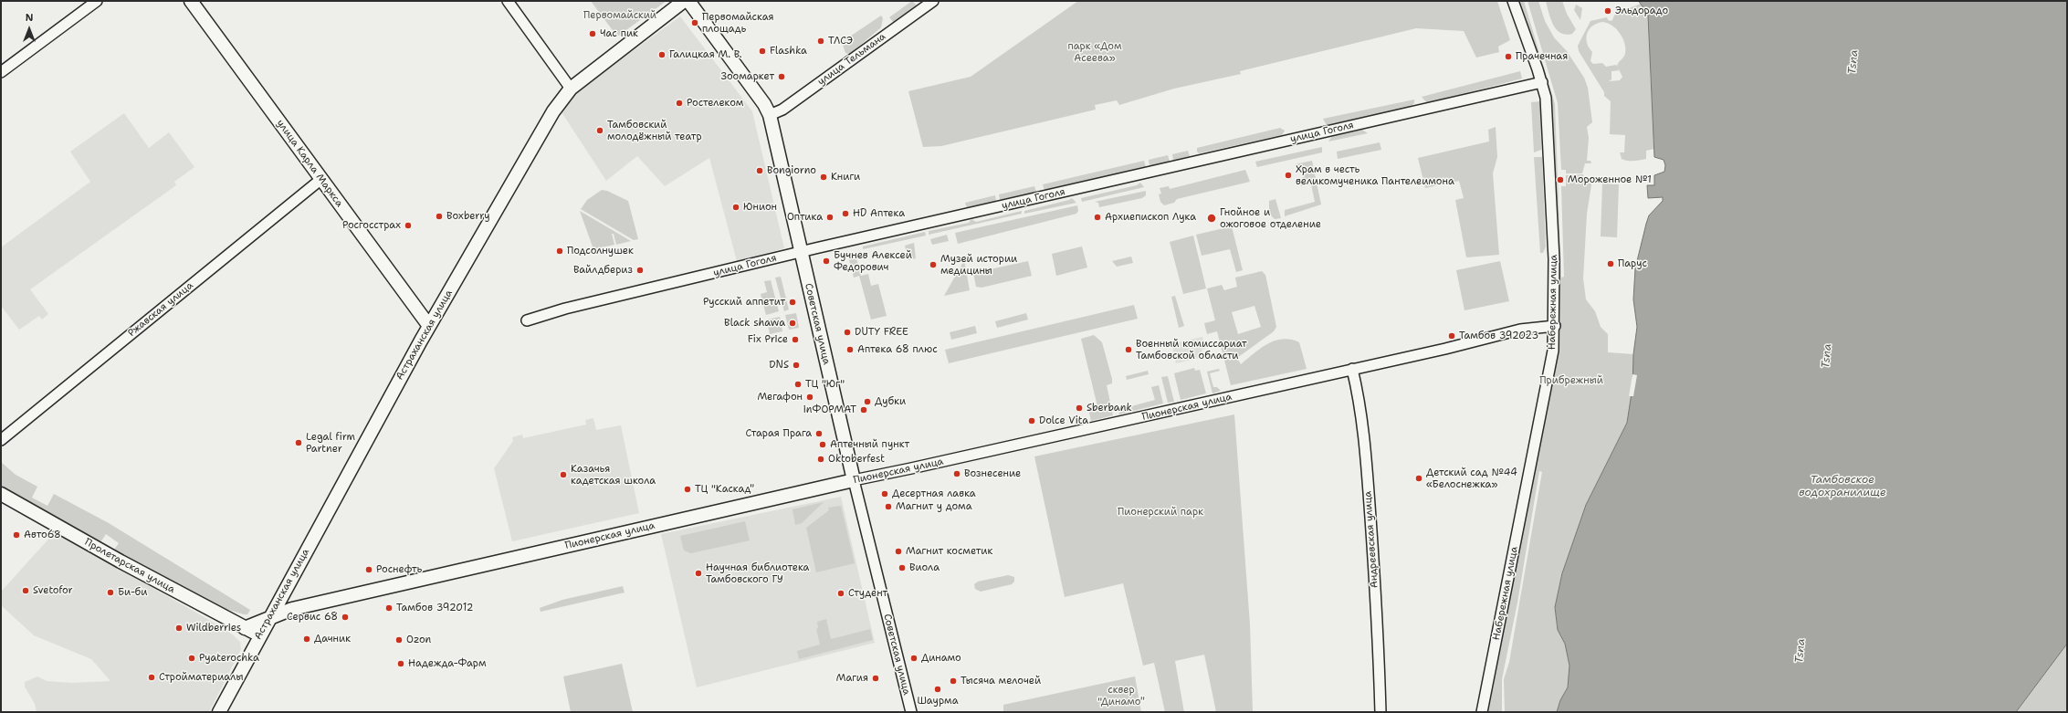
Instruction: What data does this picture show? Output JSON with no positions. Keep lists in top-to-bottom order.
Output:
{
  "streets": {
    "main road": [
      "улица Карла Маркса",
      "Советская улица",
      "Астраханская улица",
      "Пионерская улица",
      "Пролетарская улица"
    ],
    "street": [
      "улица Тельмана",
      "улица Гоголя",
      "Набережная улица",
      "Ржавская улица",
      "Андреевская улица"
    ]
  },
  "crossings": [
    ["улица Тельмана", "Советская улица"],
    ["улица Гоголя", "Набережная улица"],
    ["улица Гоголя", "Советская улица"],
    ["улица Карла Маркса", "Ржавская улица"],
    ["улица Карла Маркса", "Астраханская улица"],
    ["Набережная улица", "Пионерская улица"],
    ["Советская улица", "Пионерская улица"],
    ["Астраханская улица", "Пионерская улица"],
    ["Астраханская улица", "Пролетарская улица"],
    ["Пионерская улица", "Андреевская улица"],
    ["Пионерская улица", "Пролетарская улица"]
  ],
  "water": ["Tsna", "Тамбовское водохранилище"],
  "parks": [
    "Первомайский",
    "парк «Дом Асеева»",
    "Прибрежный",
    "Пионерский парк",
    "сквер \"Динамо\""
  ],
  "places": [
    "Эльдорадо",
    "Первомайская площадь",
    "Час пик",
    "ТЛСЭ",
    "Flashka",
    "Галицкая М. В.",
    "Прачечная",
    "Зоомаркет",
    "Ростелеком",
    "Тамбовский молодёжный театр",
    "Bongiorno",
    "Храм в честь великомученика Пантелеимона",
    "Книги",
    "Мороженное №1",
    "Юнион",
    "HD Аптека",
    "Boxberry",
    "Оптика",
    "Архиепископ Лука",
    "Гнойное и ожоговое отделение",
    "Росгосстрах",
    "Подсолнушек",
    "Бучнев Алексей Федорович",
    "Парус",
    "Музей истории медицины",
    "Вайлдбериз",
    "Русский аппетит",
    "Black shawa",
    "DUTY FREE",
    "Тамбов 392023",
    "Fix Price",
    "Аптека 68 плюс",
    "Военный комиссариат Тамбовской области",
    "DNS",
    "ТЦ \"Юг\"",
    "Мегафон",
    "Дубки",
    "Sberbank",
    "inФОРМАТ",
    "Dolce Vita",
    "Старая Прага",
    "Legal firm Partner",
    "Аптечный пункт",
    "Oktoberfest",
    "Вознесение",
    "Казачья кадетская школа",
    "Детский сад №44 «Белоснежка»",
    "ТЦ \"Каскад\"",
    "Десертная лавка",
    "Магнит у дома",
    "Авто68",
    "Магнит косметик",
    "Виола",
    "Роснефть",
    "Научная библиотека Тамбовского ГУ",
    "Svetofor",
    "Би-би",
    "Студент",
    "Тамбов 392012",
    "Сервис 68",
    "Wildberries",
    "Дачник",
    "Ozon",
    "Pyaterochka",
    "Динамо",
    "Надежда-Фарм",
    "Стройматериалы",
    "Магия",
    "Тысяча мелочей",
    "Шаурма"
  ],
  "north": "top"
}
